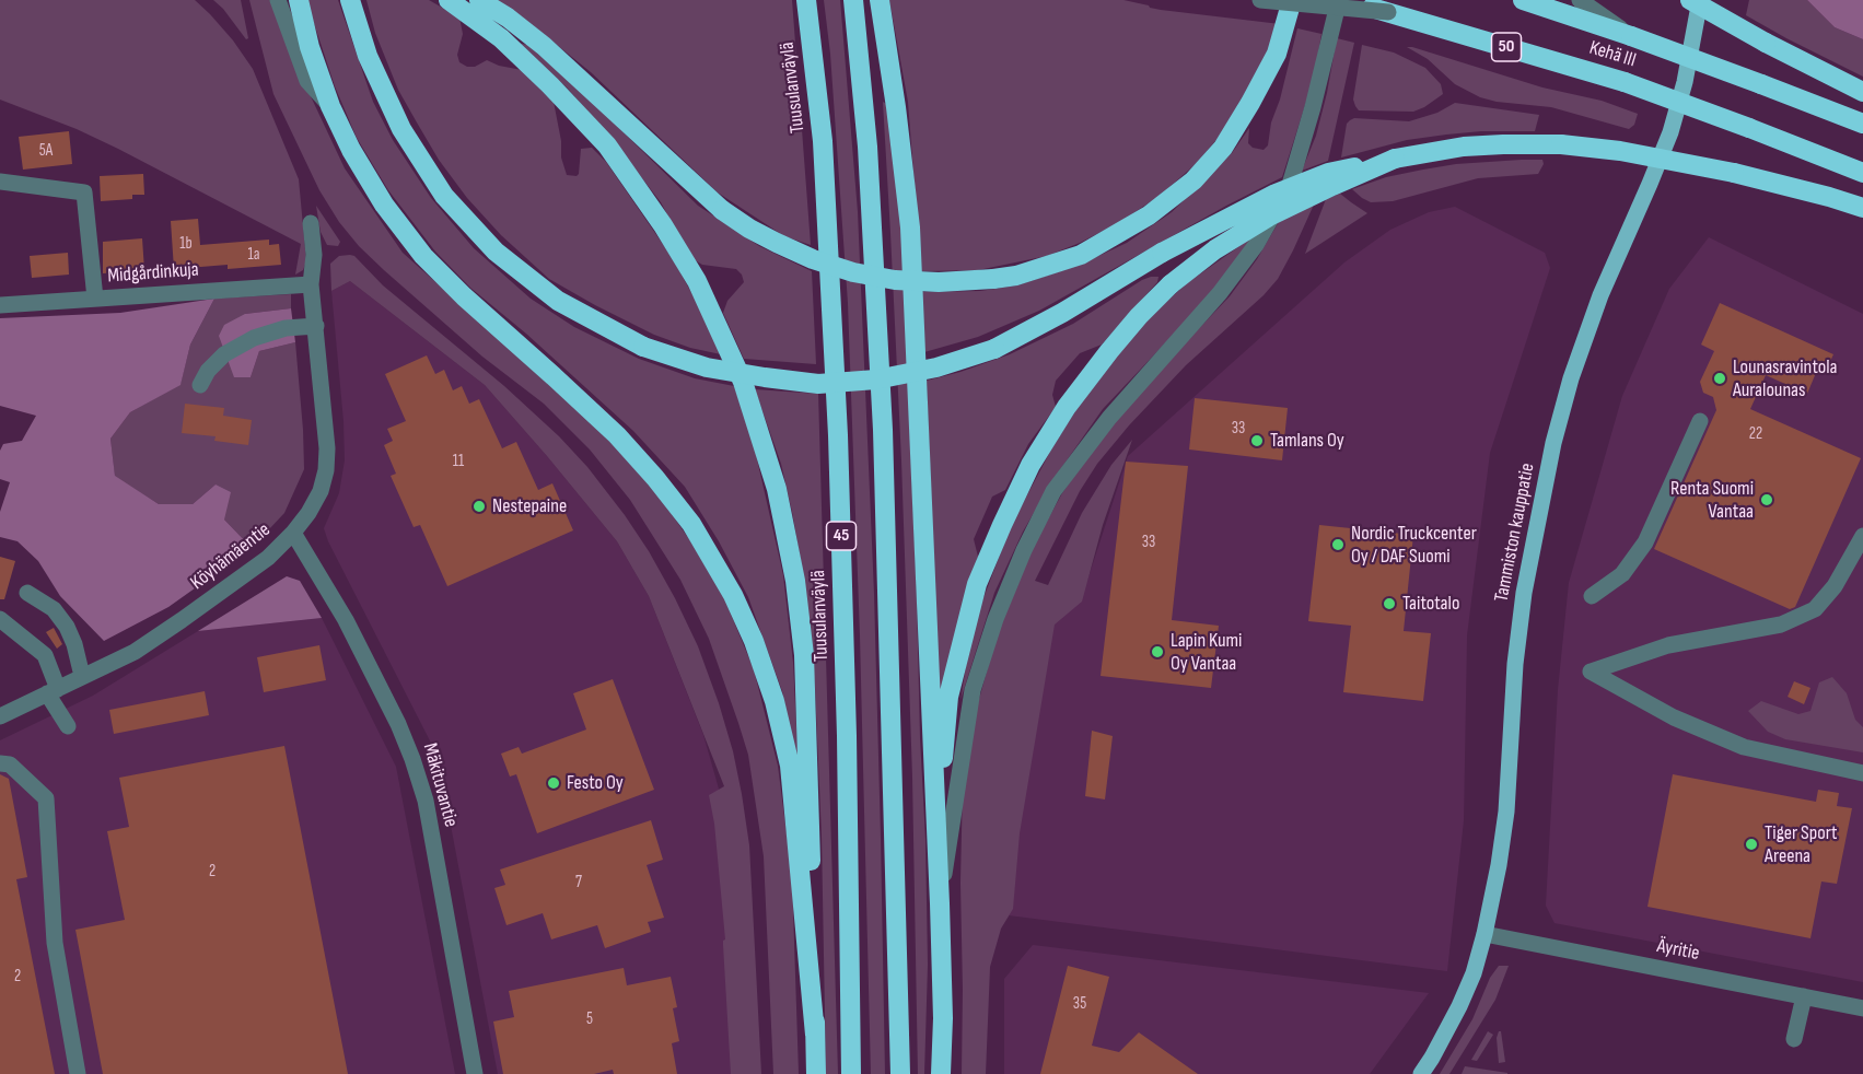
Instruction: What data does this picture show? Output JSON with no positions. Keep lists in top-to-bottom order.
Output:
{
  "streets": {
    "highway": [
      "50",
      "Kehä III",
      "Tuusulanväylä",
      "45"
    ],
    "main road": ["Tammiston kauppatie"],
    "street": [
      "Midgårdinkuja",
      "Köyhämäentie",
      "Mäkituvantie",
      "Äyritie"
    ]
  },
  "crossings": [
    ["Midgårdinkuja", "Köyhämäentie"],
    ["Tammiston kauppatie", "Äyritie"],
    ["Köyhämäentie", "Mäkituvantie"]
  ],
  "places": [
    "Lounasravintola Auralounas",
    "Tamlans Oy",
    "Renta Suomi Vantaa",
    "Nestepaine",
    "Nordic Truckcenter Oy / DAF Suomi",
    "Taitotalo",
    "Lapin Kumi Oy Vantaa",
    "Festo Oy",
    "Tiger Sport Areena"
  ],
  "house_numbers": [
    "5A",
    "1b",
    "1a",
    "33",
    "22",
    "11",
    "33",
    "2",
    "7",
    "2",
    "35",
    "5"
  ]
}
